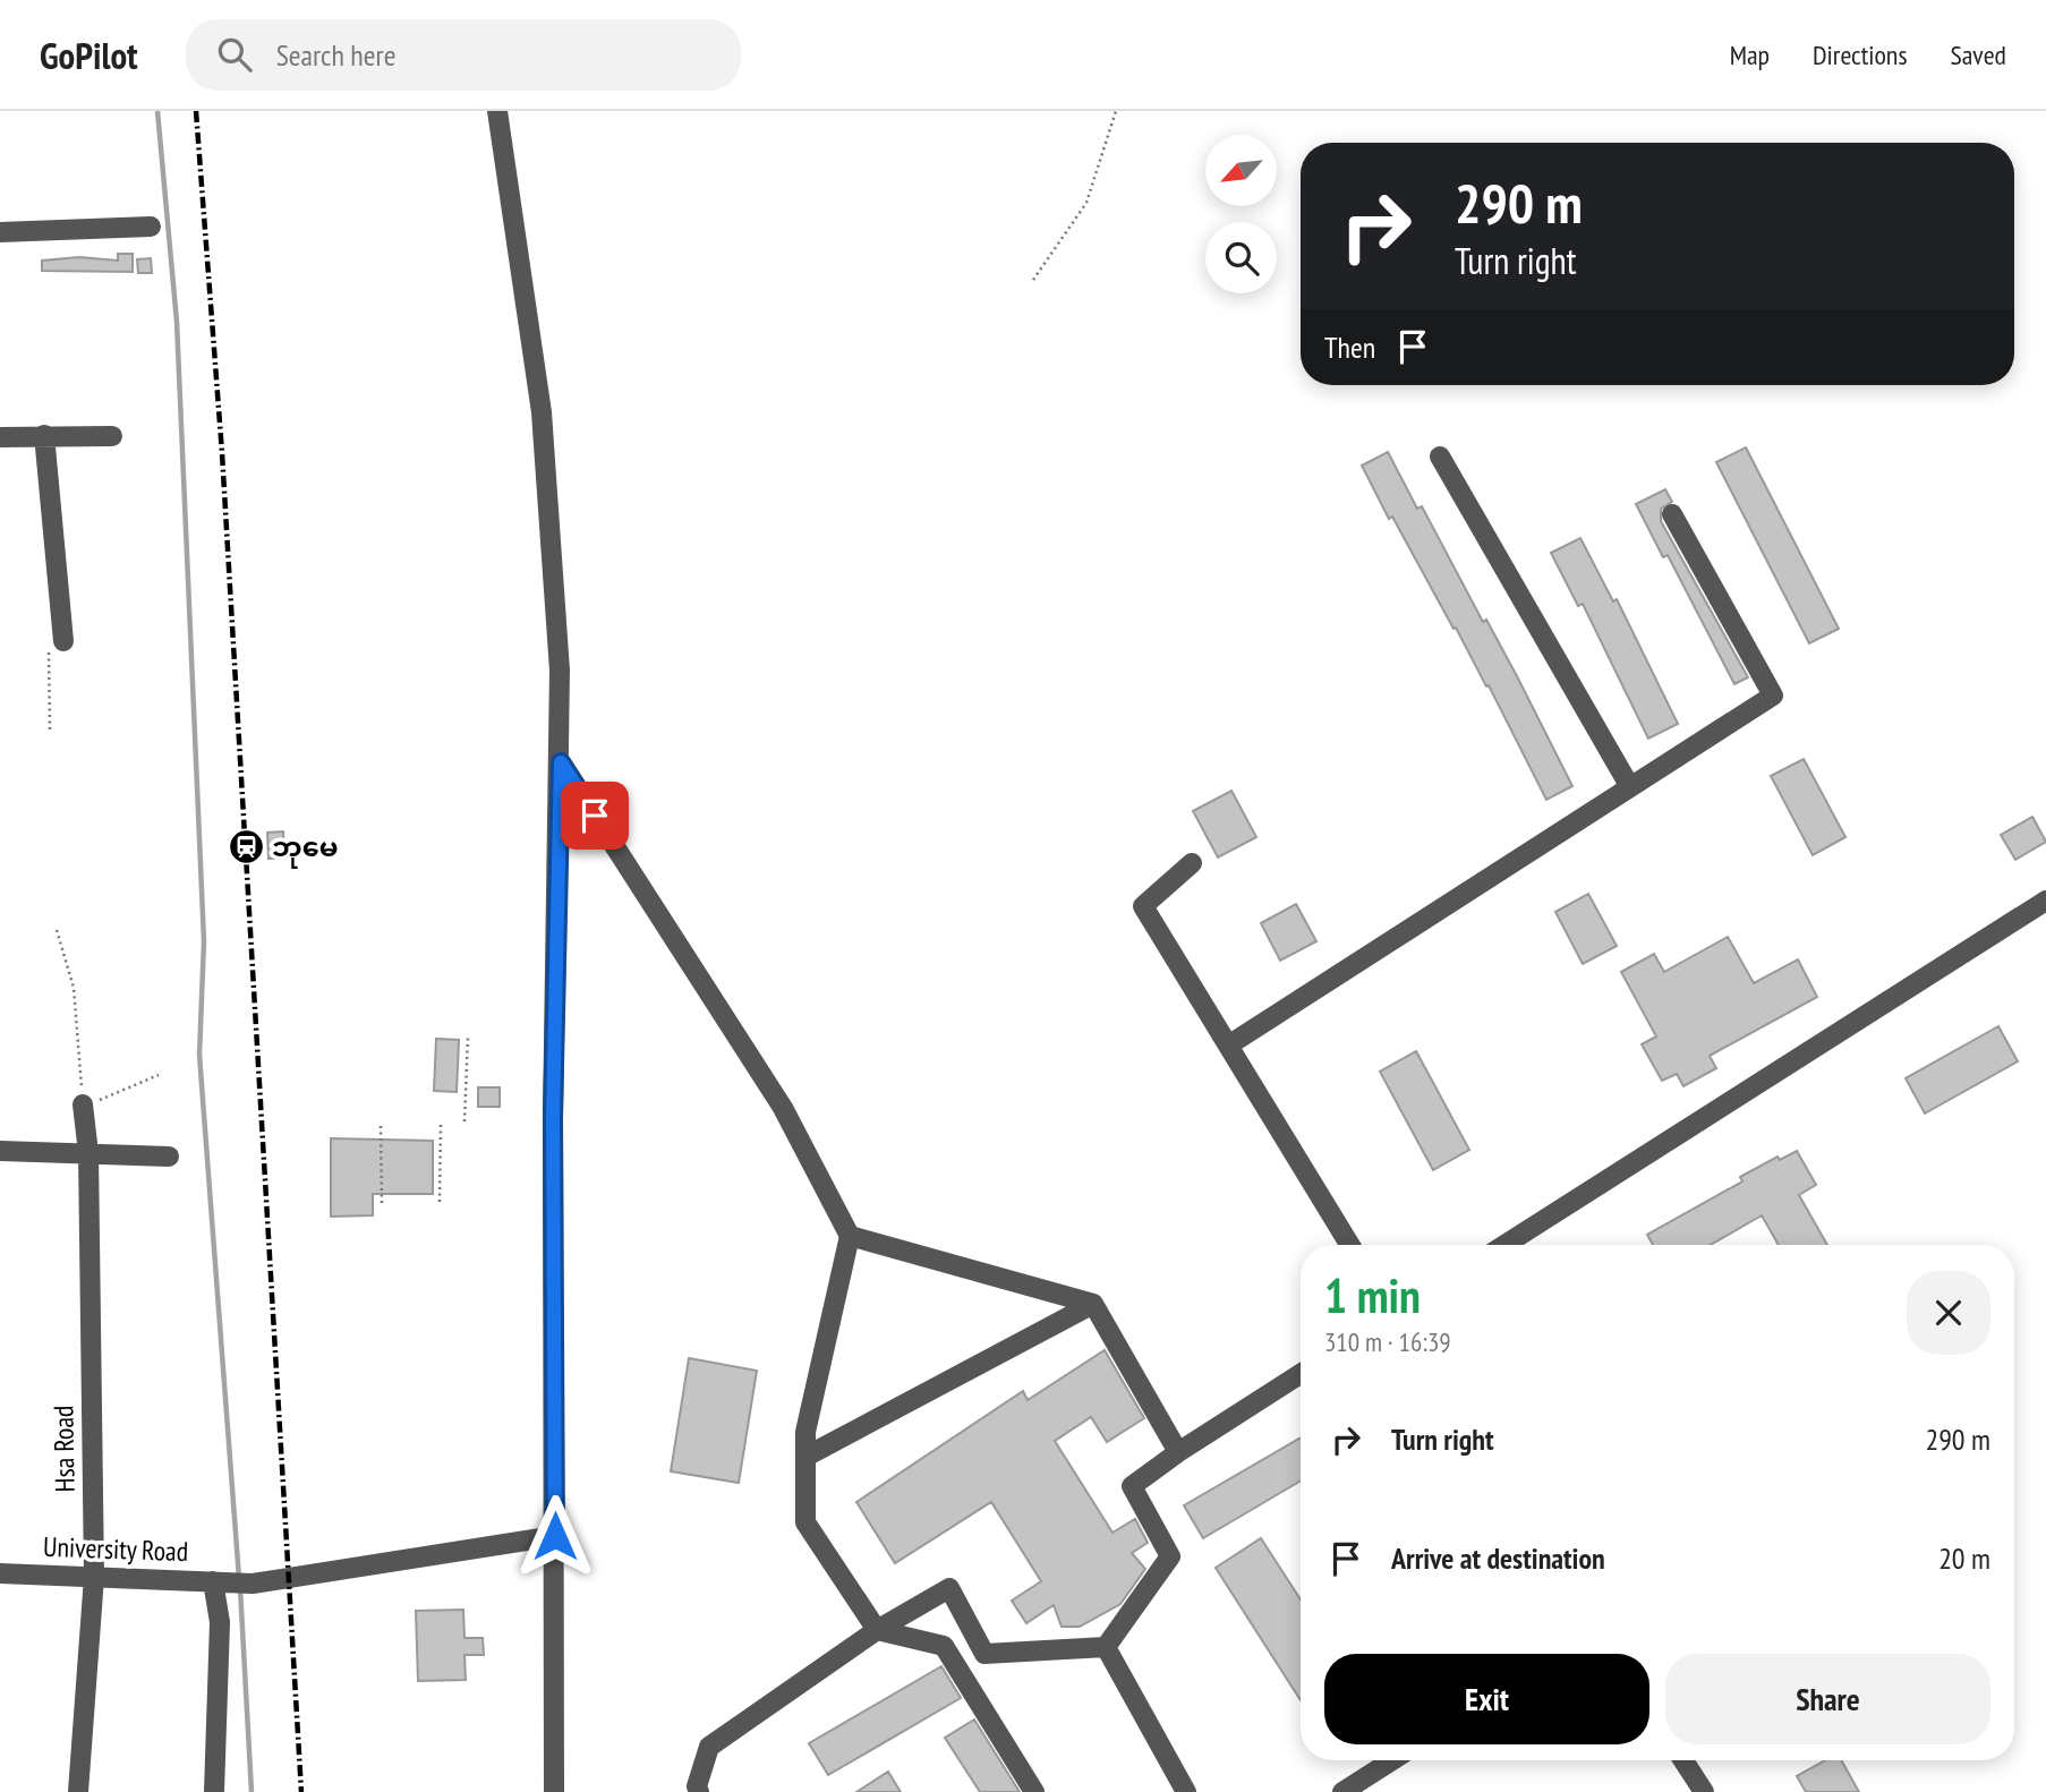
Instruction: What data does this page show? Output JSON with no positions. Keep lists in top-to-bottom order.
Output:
{
  "streets": {
    "street": ["Hsa Road", "University Road"]
  },
  "crossings": [
    ["Hsa Road", "University Road"]
  ],
  "places": {
    "station": ["ဘုမေ"]
  },
  "north": "bottom left",
  "page": {
    "header": "GoPilot",
    "search": "Search here",
    "nav": ["Map", "Directions", "Saved"],
    "turn": ["290 m", "Turn right"],
    "then": "Then",
    "heading": ["1 min", "310 m · 16:39"],
    "list": [
      {
        "name": "Turn right",
        "value": "290 m"
      },
      {
        "name": "Arrive at destination",
        "value": "20 m"
      }
    ],
    "buttons": ["Exit", "Share"]
  }
}
